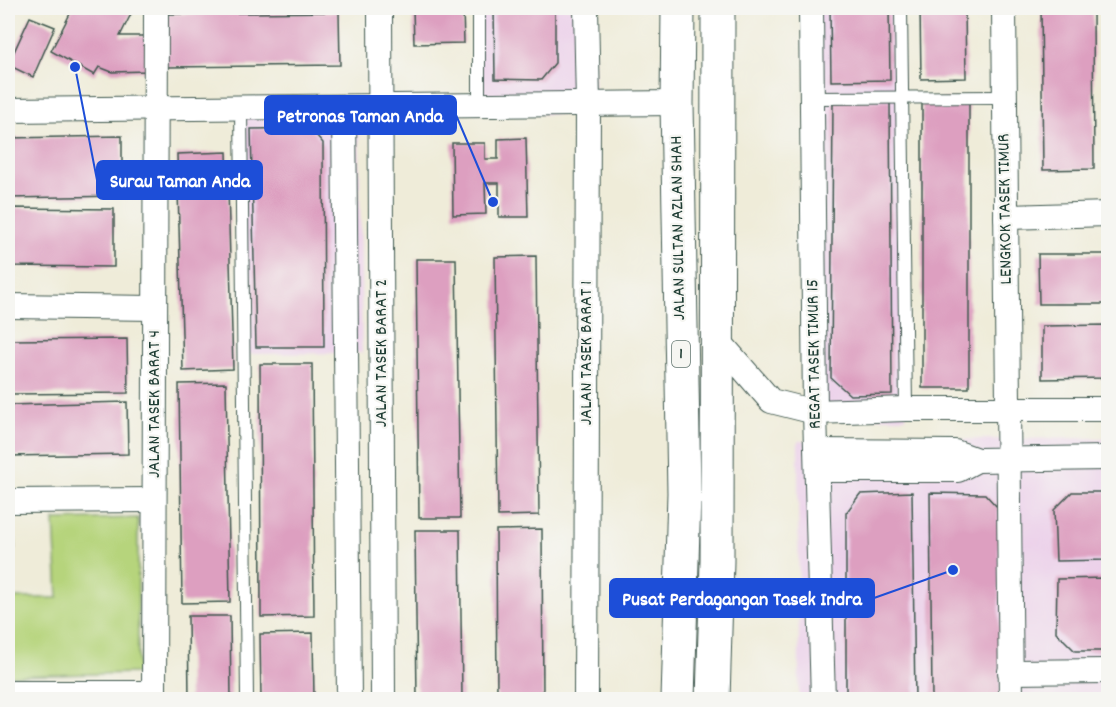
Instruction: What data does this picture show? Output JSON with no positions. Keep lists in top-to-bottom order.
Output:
{
  "streets": {
    "main road": ["JALAN SULTAN AZLAN SHAH", "1"],
    "street": [
      "LENGKOK TASEK TIMUR",
      "JALAN TASEK BARAT 2",
      "JALAN TASEK BARAT 1",
      "REGAT TASEK TIMUR 15",
      "JALAN TASEK BARAT 4"
    ]
  },
  "places": ["Surau Taman Anda", "Petronas Taman Anda", "Pusat Perdagangan Tasek Indra"]
}
